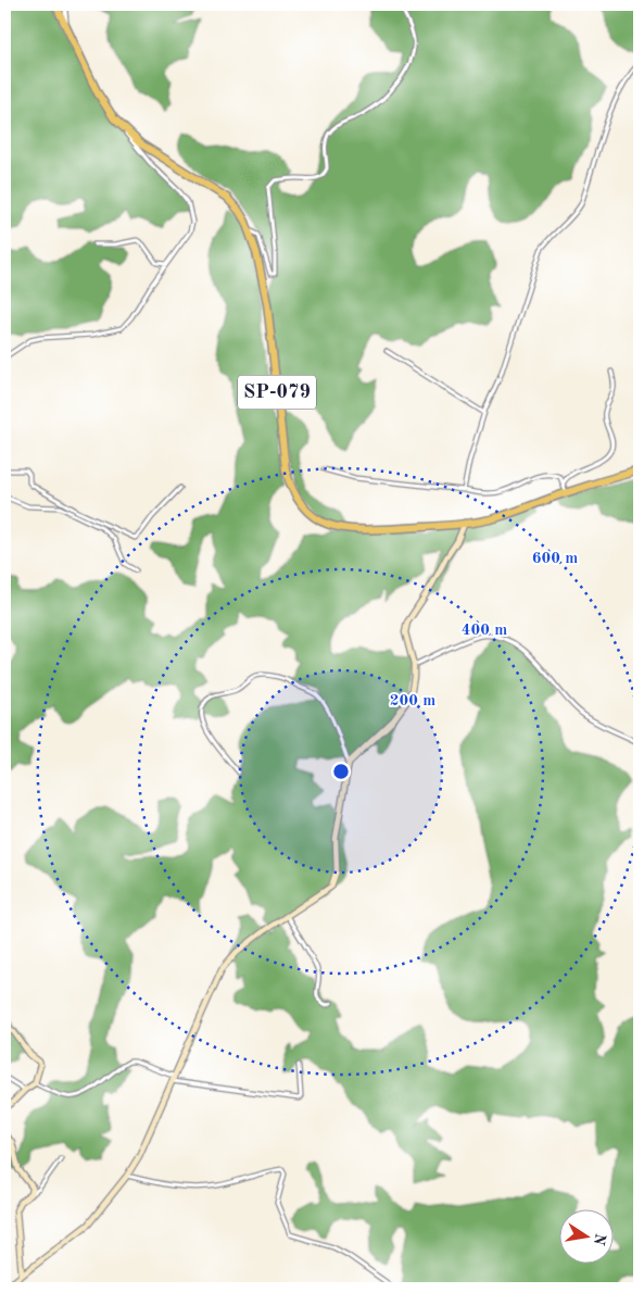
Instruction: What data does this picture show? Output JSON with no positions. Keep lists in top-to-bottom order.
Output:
{
  "streets": {
    "highway": ["SP-079"]
  },
  "north": "right",
  "rings": ["600 m", "400 m", "200 m"]
}
